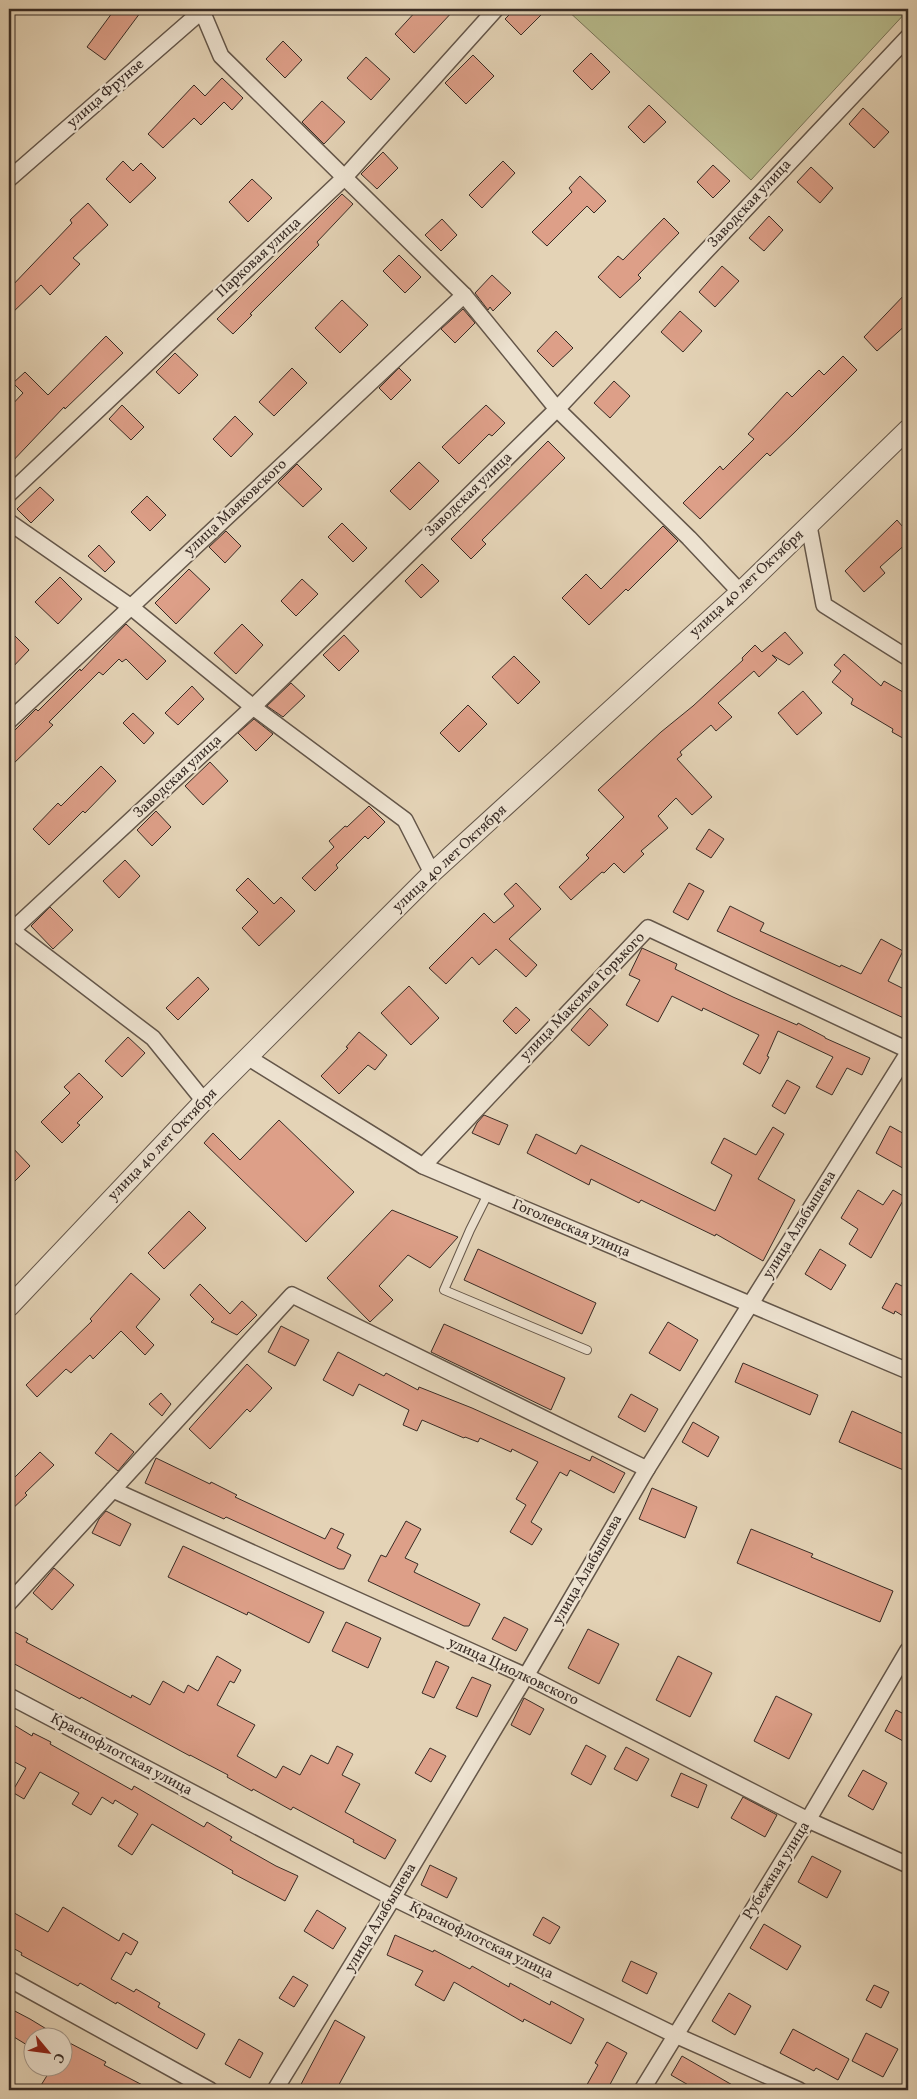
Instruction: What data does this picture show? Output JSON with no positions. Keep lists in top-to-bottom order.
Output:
{
  "streets": {
    "street": [
      "улица Фрунзе",
      "Заводская улица",
      "Парковая улица",
      "улица Маяковского",
      "улица 40 лет Октября",
      "улица Максима Горького",
      "улица Алабышева",
      "Гоголевская улица",
      "улица Циолковского",
      "Краснофлотская улица",
      "Рубежная улица"
    ]
  },
  "crossings": [
    ["улица 40 лет Октября", "Гоголевская улица"],
    ["улица Максима Горького", "улица Алабышева"],
    ["улица Максима Горького", "Гоголевская улица"],
    ["улица Алабышева", "Гоголевская улица"],
    ["улица Алабышева", "улица Циолковского"],
    ["улица Алабышева", "Краснофлотская улица"],
    ["улица Циолковского", "Рубежная улица"],
    ["Краснофлотская улица", "Рубежная улица"]
  ],
  "north": "bottom right"
}
